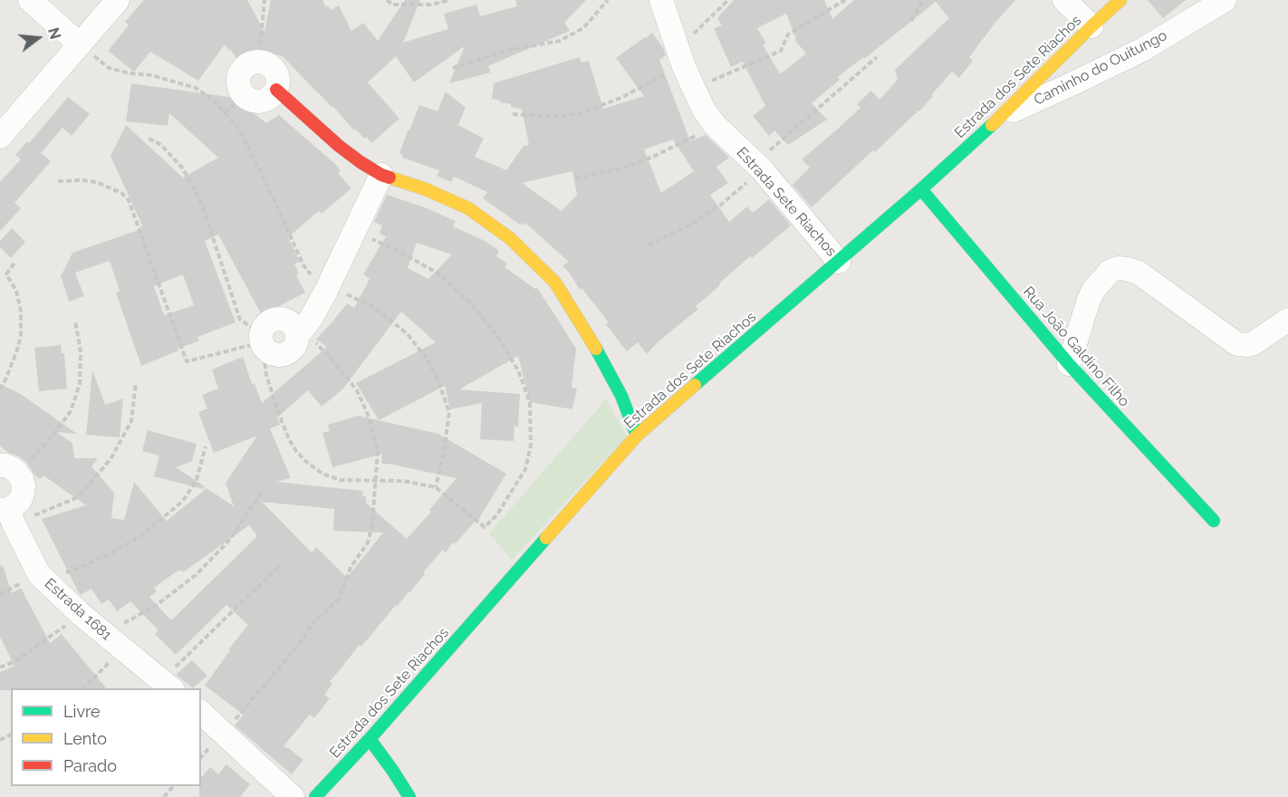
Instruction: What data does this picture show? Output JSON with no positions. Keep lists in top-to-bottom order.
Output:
{
  "streets": {
    "street": [
      "Caminho do Ouitungo",
      "Estrada dos Sete Riachos",
      "Estrada Sete Riachos",
      "Rua João Galdino Filho",
      "Estrada 1681"
    ]
  },
  "crossings": [
    ["Caminho do Ouitungo", "Estrada dos Sete Riachos"],
    ["Estrada dos Sete Riachos", "Estrada Sete Riachos"],
    ["Estrada dos Sete Riachos", "Rua João Galdino Filho"]
  ],
  "legend": ["Livre", "Lento", "Parado"],
  "north": "right"
}
